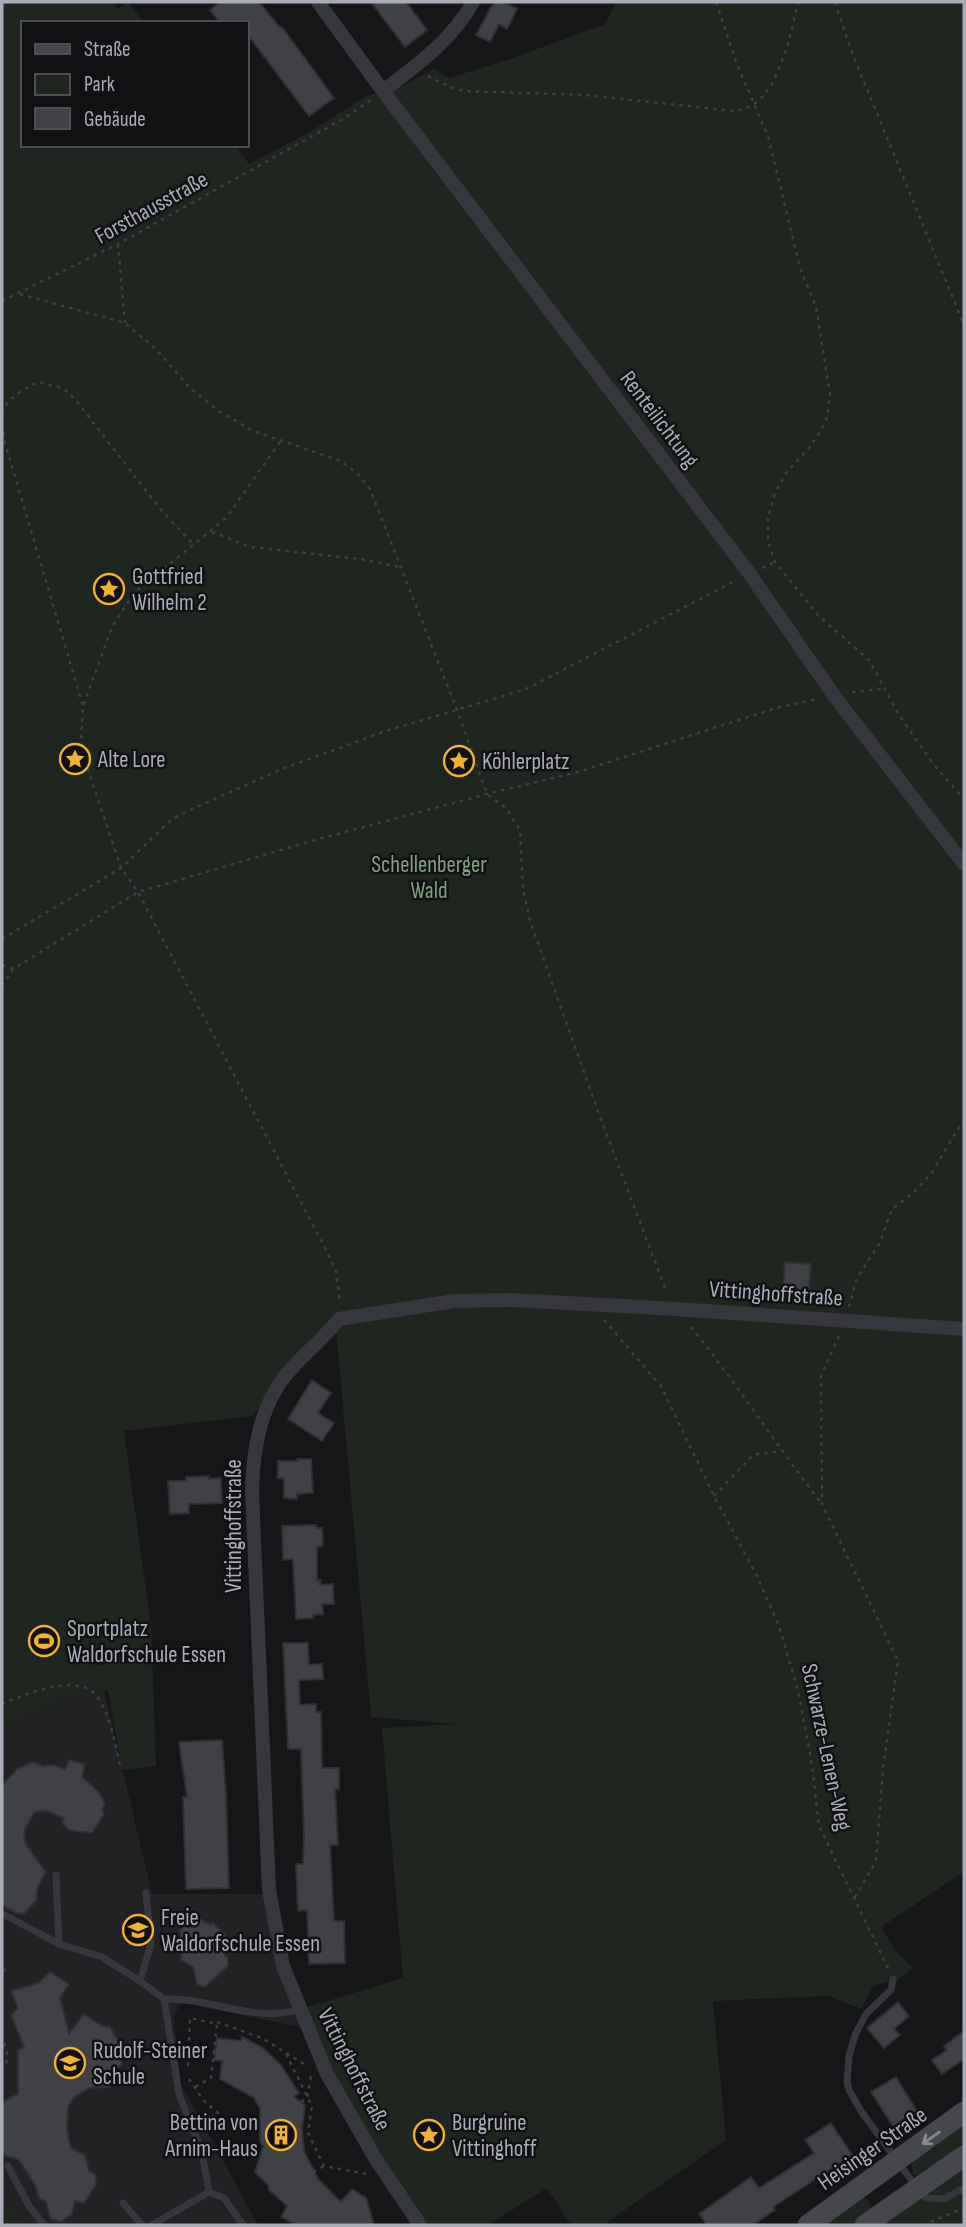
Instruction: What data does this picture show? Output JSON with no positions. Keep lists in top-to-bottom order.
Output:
{
  "streets": {
    "main road": ["Heisinger Straße"],
    "street": ["Renteilichtung", "Vittinghoffstraße"],
    "path": ["Forsthausstraße", "Schwarze-Lenen-Weg"]
  },
  "crossings": [
    ["Forsthausstraße", "Renteilichtung"],
    ["Vittinghoffstraße", "Schwarze-Lenen-Weg"]
  ],
  "parks": ["Schellenberger Wald"],
  "places": {
    "place": [
      "Gottfried Wilhelm 2",
      "Alte Lore",
      "Köhlerplatz",
      "Burgruine Vittinghoff"
    ],
    "sports": ["Sportplatz Waldorfschule Essen"],
    "school or university": ["Freie Waldorfschule Essen", "Rudolf-Steiner Schule"],
    "building": ["Bettina von Arnim-Haus"]
  },
  "legend": ["Straße", "Park", "Gebäude"]
}
